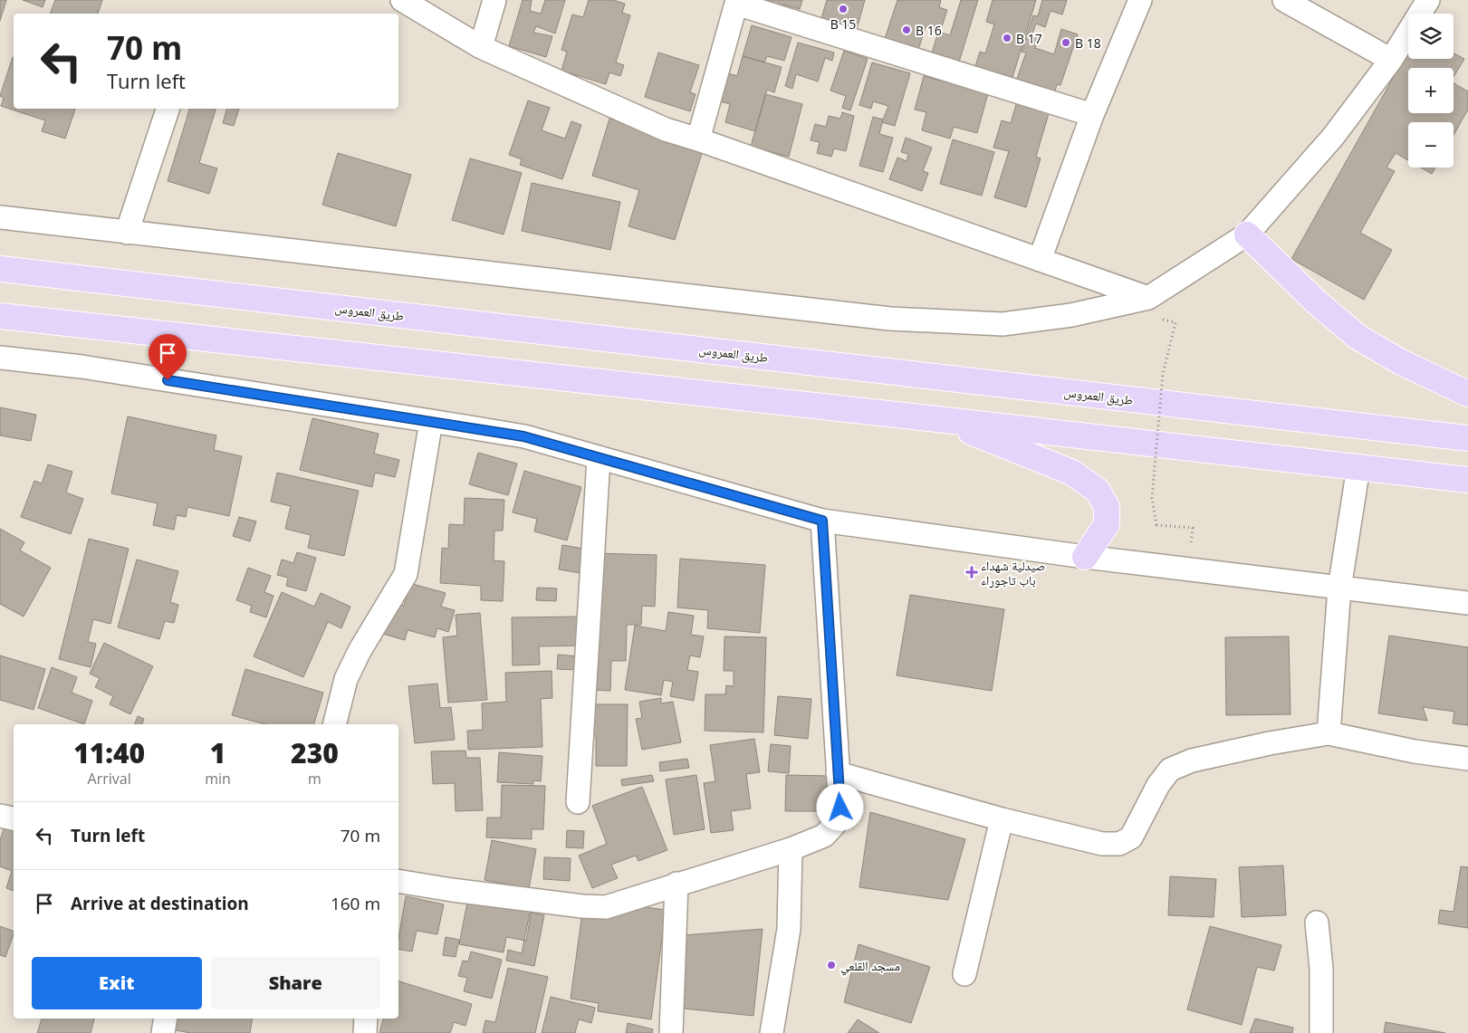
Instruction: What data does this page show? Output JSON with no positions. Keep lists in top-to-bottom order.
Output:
{
  "streets": {
    "main road": ["طريق العمروس"]
  },
  "places": {
    "other": [
      "B 15",
      "B 16",
      "B 17",
      "B 18",
      "مسجد القلعي"
    ],
    "health": ["صيدلية شهداء باب تاجوراء"]
  },
  "page": {
    "map_buttons": ["+", "−"],
    "turn": ["70 m", "Turn left"],
    "eta": [
      "11:40",
      "Arrival",
      "1",
      "min",
      "230",
      "m"
    ],
    "list": [
      {
        "name": "Turn left",
        "value": "70 m"
      },
      {
        "name": "Arrive at destination",
        "value": "160 m"
      }
    ],
    "buttons": ["Exit", "Share"]
  }
}
